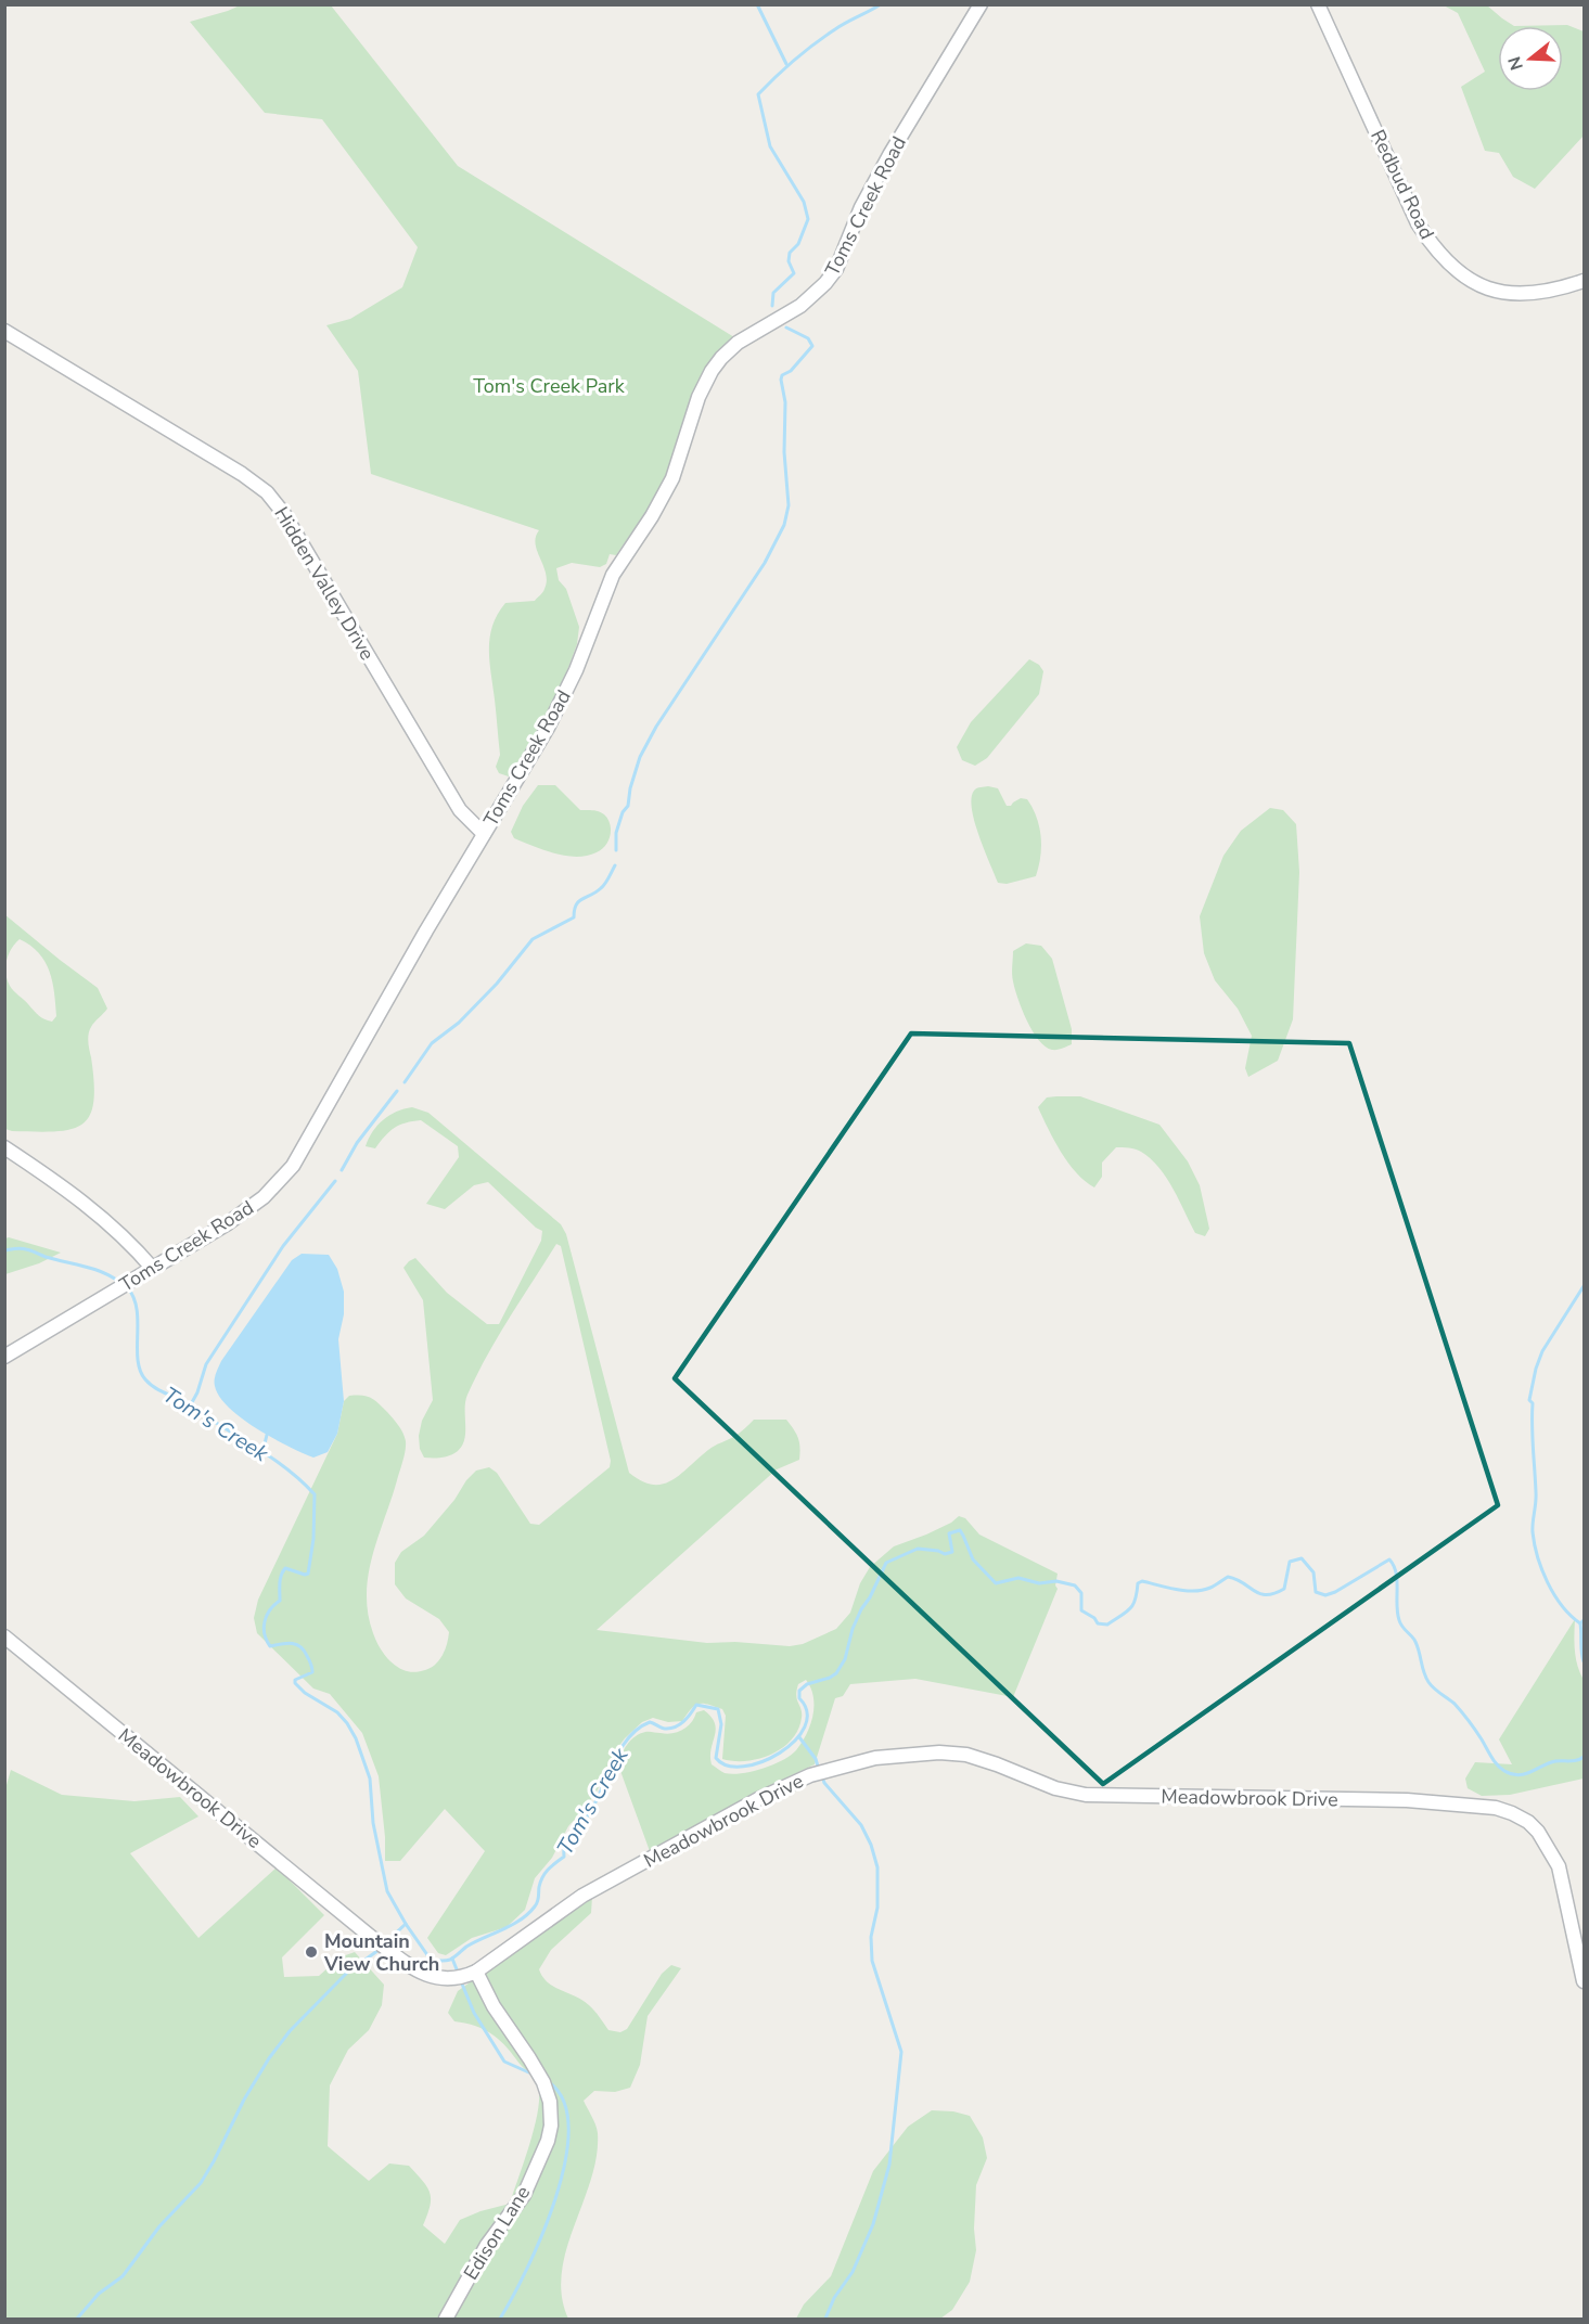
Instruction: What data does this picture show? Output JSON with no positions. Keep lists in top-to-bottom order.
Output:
{
  "streets": {
    "street": [
      "Redbud Road",
      "Toms Creek Road",
      "Hidden Valley Drive",
      "Meadowbrook Drive",
      "Edison Lane"
    ]
  },
  "crossings": [
    ["Toms Creek Road", "Hidden Valley Drive"],
    ["Meadowbrook Drive", "Edison Lane"]
  ],
  "water": ["Tom's Creek"],
  "parks": ["Tom's Creek Park"],
  "places": ["Mountain View Church"],
  "north": "left"
}
